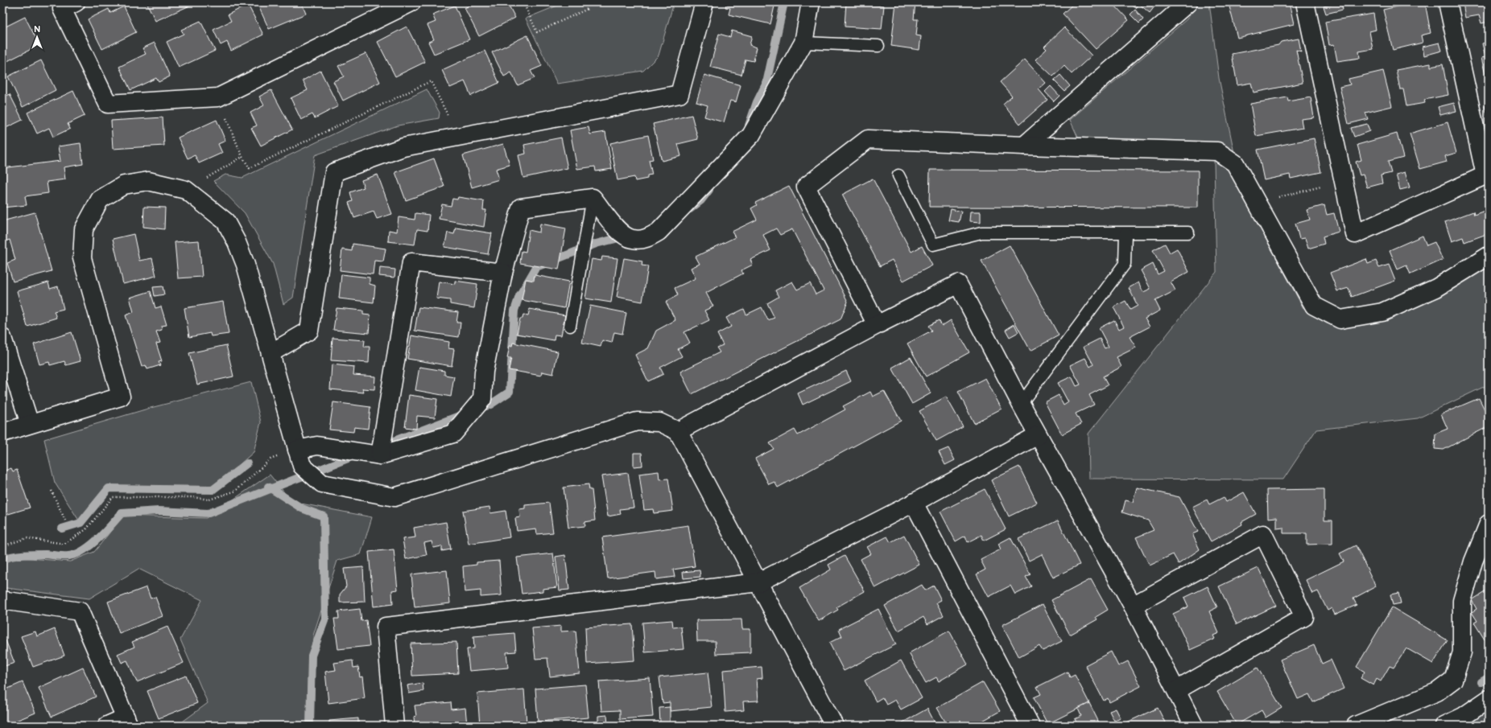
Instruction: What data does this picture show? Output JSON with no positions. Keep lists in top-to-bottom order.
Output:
{
  "north": "top"
}
